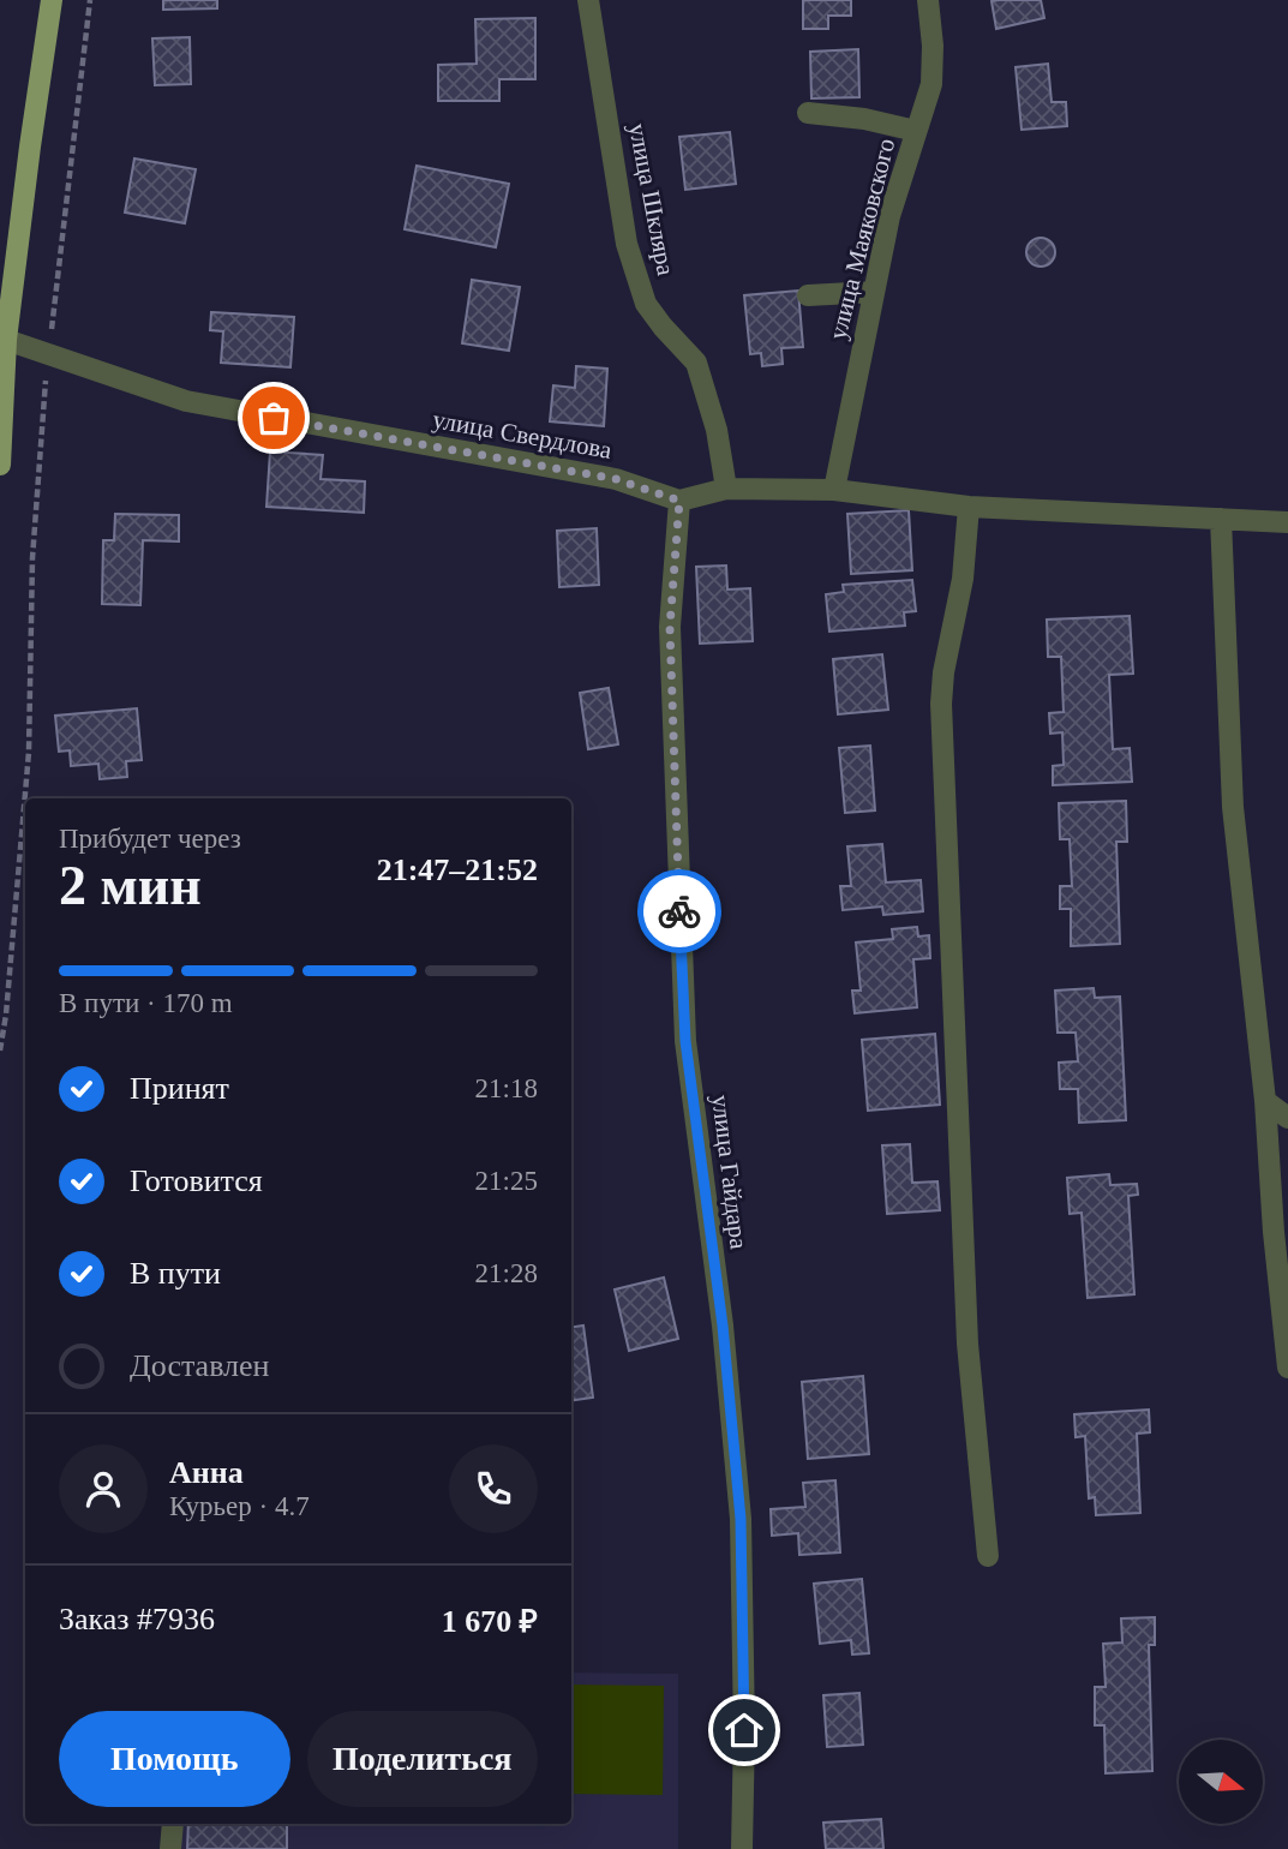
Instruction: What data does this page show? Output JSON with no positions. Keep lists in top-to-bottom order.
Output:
{
  "streets": {
    "street": [
      "улица Шкляра",
      "улица Маяковского",
      "улица Свердлова",
      "улица Гайдара"
    ]
  },
  "crossings": [
    ["улица Свердлова", "улица Гайдара"]
  ],
  "north": "right",
  "page": {
    "heading": ["2 мин", "Прибудет через", "21:47–21:52"],
    "panel": [
      "Анна",
      "Курьер · 4.7",
      "Заказ #7936",
      "1 670 ₽"
    ],
    "bar": "В пути · 170 m",
    "list": [
      ["Принят", "21:18"],
      ["Готовится", "21:25"],
      ["В пути", "21:28"],
      "Доставлен"
    ],
    "buttons": ["Помощь", "Поделиться"]
  }
}
